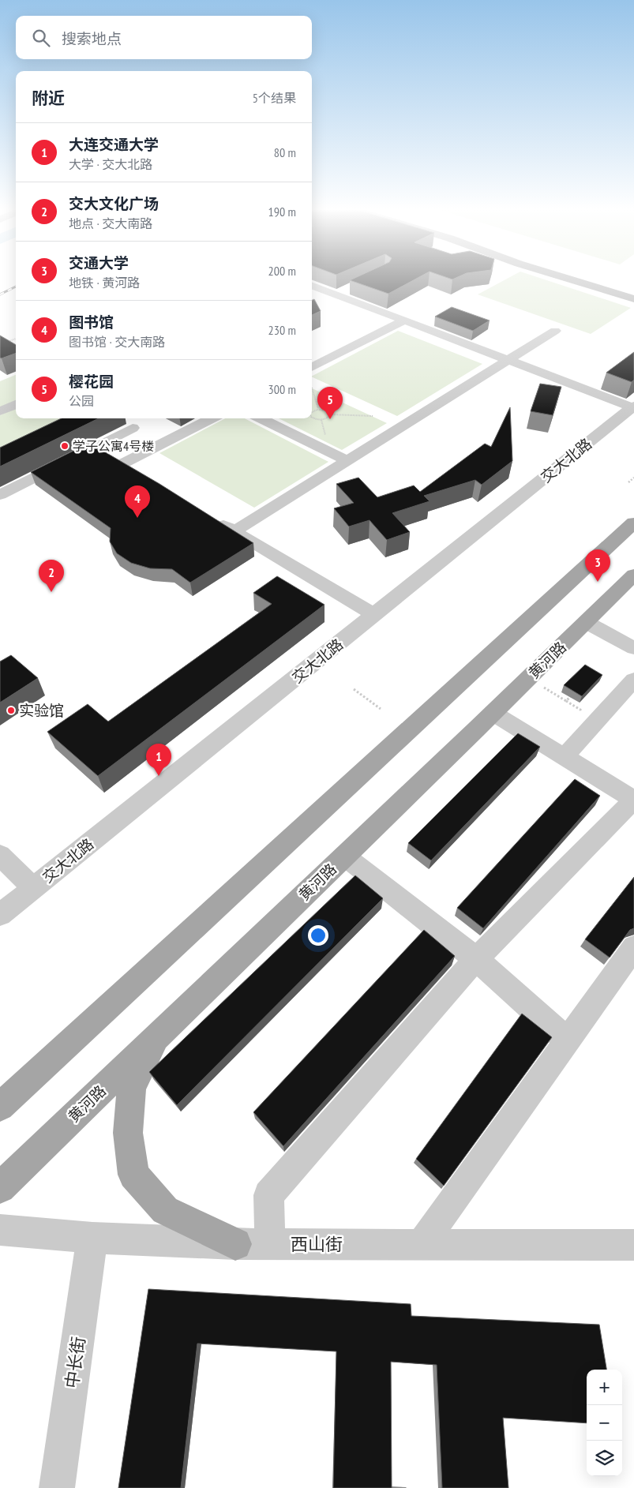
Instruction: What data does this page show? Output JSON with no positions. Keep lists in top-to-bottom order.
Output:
{
  "streets": {
    "main road": ["黄河路"],
    "street": ["交大北路", "西山街", "中长街"]
  },
  "crossings": [
    ["西山街", "中长街"]
  ],
  "places": ["学子公寓4号楼", "实验馆"],
  "page": {
    "search": "搜索地点",
    "heading": ["附近", "5个结果"],
    "list": [
      {
        "mark": "1",
        "name": "大连交通大学",
        "note": "大学 · 交大北路",
        "value": "80 m"
      },
      {
        "mark": "2",
        "name": "交大文化广场",
        "note": "地点 · 交大南路",
        "value": "190 m"
      },
      {
        "mark": "3",
        "name": "交通大学",
        "note": "地铁 · 黄河路",
        "value": "200 m"
      },
      {
        "mark": "4",
        "name": "图书馆",
        "note": "图书馆 · 交大南路",
        "value": "230 m"
      },
      {
        "mark": "5",
        "name": "樱花园",
        "note": "公园",
        "value": "300 m"
      }
    ],
    "pins": [
      "5",
      "4",
      "3",
      "2",
      "1"
    ],
    "map_buttons": ["+", "−"]
  }
}
